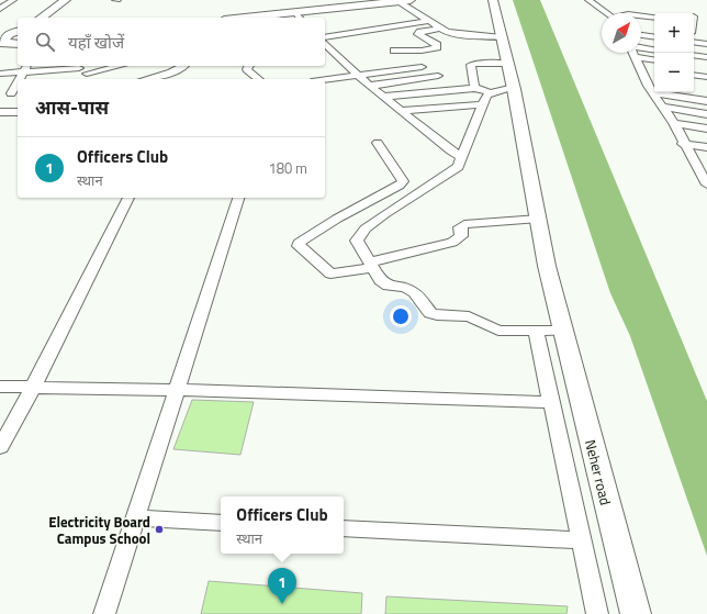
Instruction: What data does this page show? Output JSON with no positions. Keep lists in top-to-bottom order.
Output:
{
  "streets": {
    "street": ["Neher road"]
  },
  "places": ["Electricity Board Campus School"],
  "north": "top right",
  "page": {
    "map_buttons": ["+", "−"],
    "search": "यहाँ खोजें",
    "heading": "आस-पास",
    "list": [
      {
        "mark": "1",
        "name": "Officers Club",
        "note": "स्थान",
        "value": "180 m"
      }
    ],
    "popup": ["Officers Club", "स्थान"],
    "pins": "1"
  }
}
